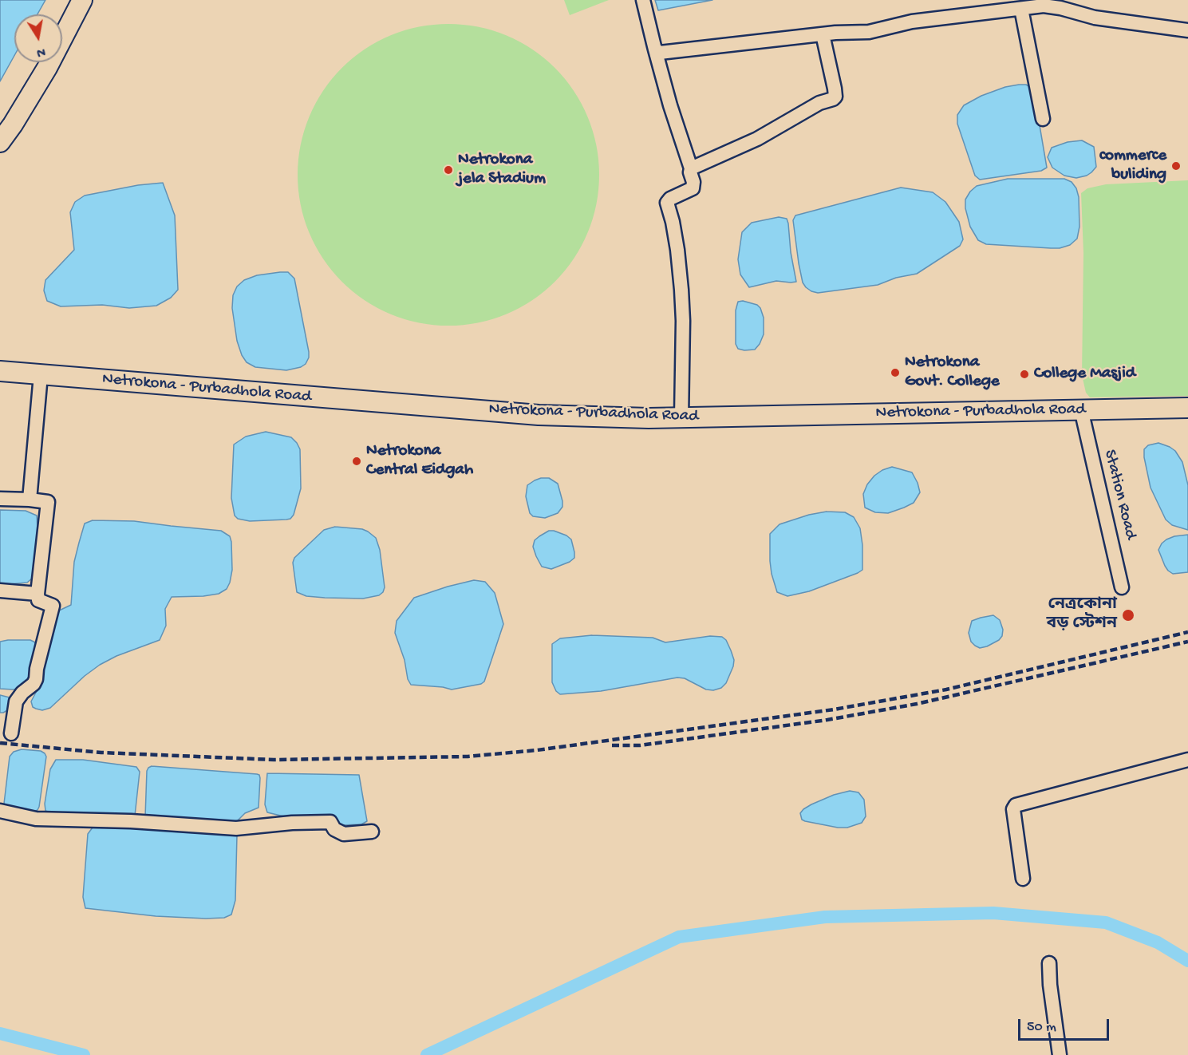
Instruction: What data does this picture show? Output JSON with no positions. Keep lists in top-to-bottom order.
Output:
{
  "streets": {
    "main road": ["Netrokona - Purbadhola Road"],
    "street": ["Station Road"]
  },
  "crossings": [
    ["Netrokona - Purbadhola Road", "Station Road"]
  ],
  "places": [
    "commerce buliding",
    "Netrokona jela Stadium",
    "Netrokona Govt. College",
    "College Masjid",
    "Netrokona Central Eidgah",
    "নেত্রকোনা বড় স্টেশন"
  ],
  "scale_bar": "50 m",
  "north": "bottom"
}
